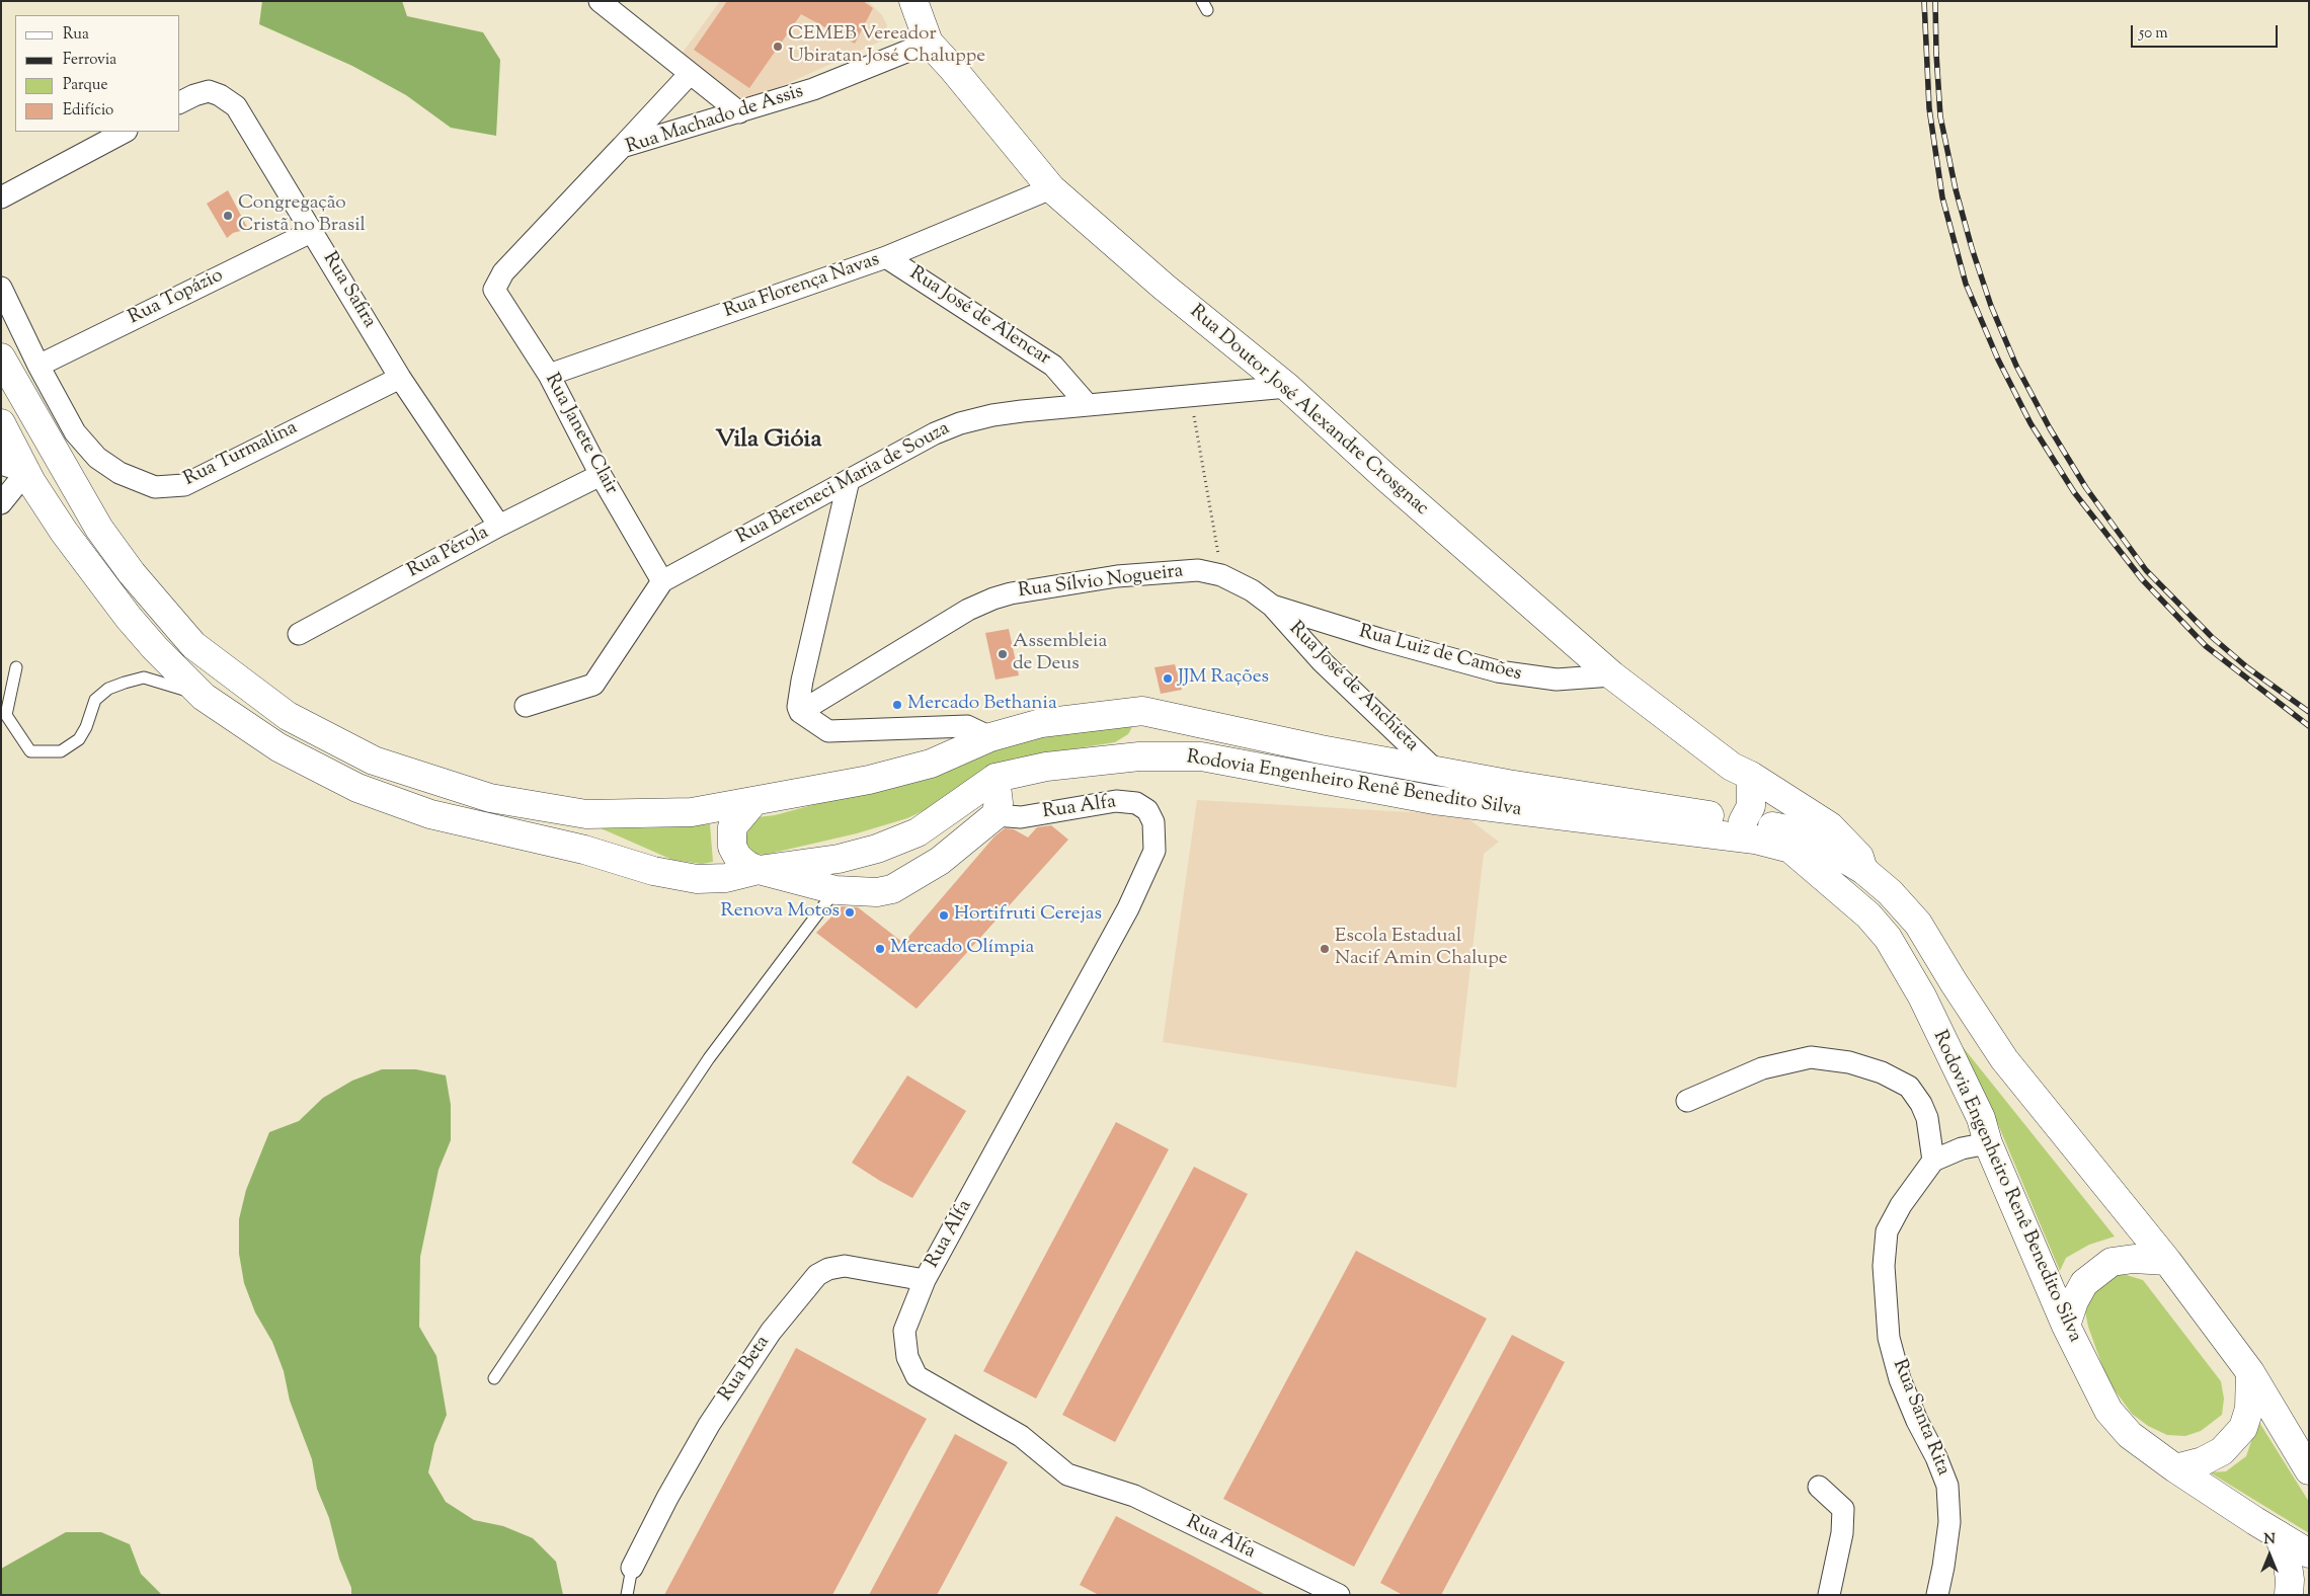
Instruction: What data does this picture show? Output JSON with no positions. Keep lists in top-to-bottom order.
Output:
{
  "streets": {
    "main road": ["Rua Doutor José Alexandre Crosgnac", "Rodovia Engenheiro Renê Benedito Silva"],
    "street": [
      "Rua Machado de Assis",
      "Rua Florença Navas",
      "Rua Safira",
      "Rua Topázio",
      "Rua José de Alencar",
      "Rua Janete Clair",
      "Rua Turmalina",
      "Rua Bereneci Maria de Souza",
      "Rua Pérola",
      "Rua Sílvio Nogueira",
      "Rua Luiz de Camões",
      "Rua José de Anchieta",
      "Rua Alfa",
      "Rua Beta",
      "Rua Santa Rita"
    ]
  },
  "crossings": [
    ["Rua Machado de Assis", "Rua Doutor José Alexandre Crosgnac"],
    ["Rua Machado de Assis", "Rua Janete Clair"],
    ["Rua Florença Navas", "Rua José de Alencar"],
    ["Rua Florença Navas", "Rua Doutor José Alexandre Crosgnac"],
    ["Rua Florença Navas", "Rua Janete Clair"],
    ["Rua Safira", "Rua Topázio"],
    ["Rua Safira", "Rua Turmalina"],
    ["Rua Safira", "Rua Pérola"],
    ["Rua Topázio", "Rua Turmalina"],
    ["Rua José de Alencar", "Rua Bereneci Maria de Souza"],
    ["Rua Doutor José Alexandre Crosgnac", "Rua Bereneci Maria de Souza"],
    ["Rua Doutor José Alexandre Crosgnac", "Rua Luiz de Camões"],
    ["Rua Doutor José Alexandre Crosgnac", "Rodovia Engenheiro Renê Benedito Silva"],
    ["Rua Janete Clair", "Rua Bereneci Maria de Souza"],
    ["Rua Janete Clair", "Rua Pérola"],
    ["Rua Sílvio Nogueira", "Rua Luiz de Camões"],
    ["Rua Sílvio Nogueira", "Rua José de Anchieta"],
    ["Rua Luiz de Camões", "Rua José de Anchieta"],
    ["Rua José de Anchieta", "Rodovia Engenheiro Renê Benedito Silva"],
    ["Rua Alfa", "Rua Beta"]
  ],
  "districts": ["Vila Gióia"],
  "places": [
    "CEMEB Vereador Ubiratan José Chaluppe",
    "Congregação Cristã no Brasil",
    "Assembleia de Deus",
    "JJM Rações",
    "Mercado Bethania",
    "Renova Motos",
    "Hortifruti Cerejas",
    "Mercado Olímpia",
    "Escola Estadual Nacif Amin Chalupe"
  ],
  "legend": [
    "Rua",
    "Ferrovia",
    "Parque",
    "Edifício"
  ],
  "scale_bar": "50 m",
  "north": "top"
}
